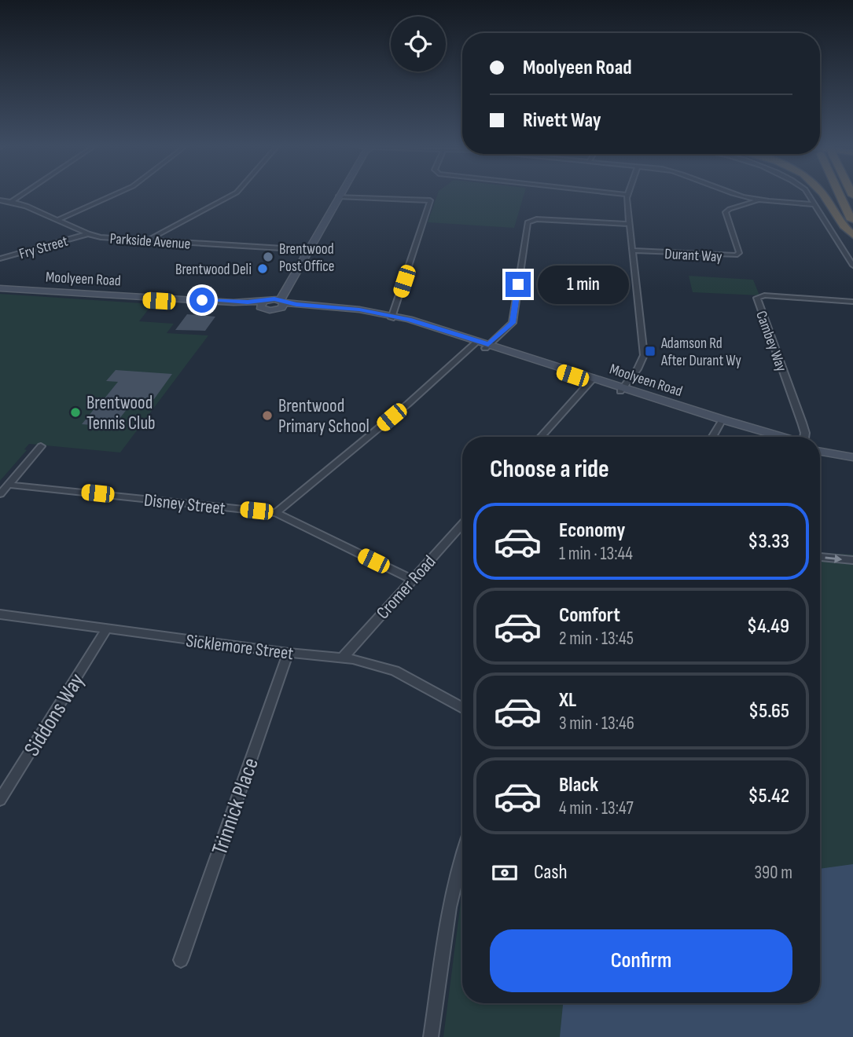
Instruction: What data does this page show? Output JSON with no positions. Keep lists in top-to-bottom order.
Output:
{
  "streets": {
    "main road": ["Moolyeen Road"],
    "street": [
      "Parkside Avenue",
      "Fry Street",
      "Durant Way",
      "Cambey Way",
      "Disney Street",
      "Cromer Road",
      "Sicklemore Street",
      "Siddons Way",
      "Trinnick Place"
    ]
  },
  "crossings": [
    ["Parkside Avenue", "Fry Street"],
    ["Disney Street", "Cromer Road"],
    ["Cromer Road", "Sicklemore Street"],
    ["Sicklemore Street", "Siddons Way"],
    ["Sicklemore Street", "Trinnick Place"]
  ],
  "places": {
    "other": [
      "Brentwood Post Office",
      "Brentwood Deli",
      "Brentwood Tennis Club",
      "Brentwood Primary School"
    ],
    "transit": ["Adamson Rd After Durant Wy"]
  },
  "page": {
    "banner": ["Moolyeen Road", "Rivett Way"],
    "bubble": "1 min",
    "heading": "Choose a ride",
    "list": [
      {
        "name": "Economy",
        "note": "1 min · 13:44",
        "value": "$3.33"
      },
      {
        "name": "Comfort",
        "note": "2 min · 13:45",
        "value": "$4.49"
      },
      {
        "name": "XL",
        "note": "3 min · 13:46",
        "value": "$5.65"
      },
      {
        "name": "Black",
        "note": "4 min · 13:47",
        "value": "$5.42"
      }
    ],
    "pay": ["Cash", "390 m"],
    "buttons": "Confirm"
  }
}
